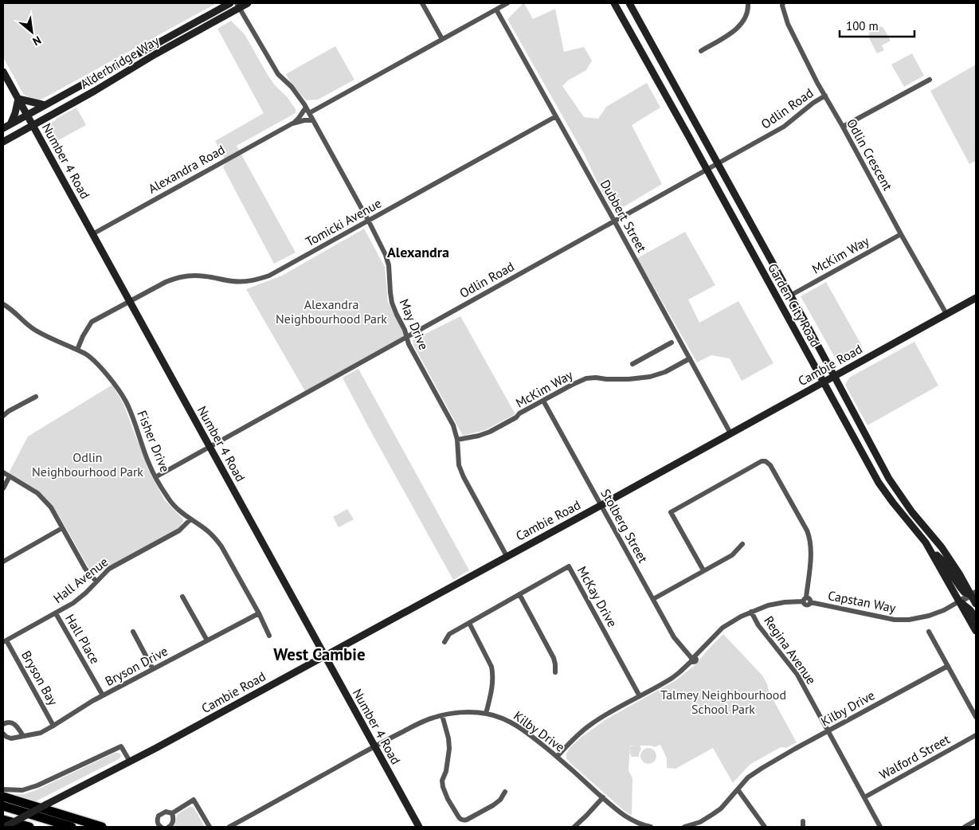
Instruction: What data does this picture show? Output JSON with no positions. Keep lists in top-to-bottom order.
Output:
{
  "streets": {
    "main road": [
      "Alderbridge Way",
      "Number 4 Road",
      "Garden City Road",
      "Cambie Road"
    ],
    "street": [
      "Odlin Road",
      "Odlin Crescent",
      "Alexandra Road",
      "Dubbert Street",
      "Tomicki Avenue",
      "McKim Way",
      "May Drive",
      "Fisher Drive",
      "Stolberg Street",
      "Hall Avenue",
      "McKay Drive",
      "Capstan Way",
      "Hall Place",
      "Regina Avenue",
      "Bryson Drive",
      "Bryson Bay",
      "Kilby Drive",
      "Walford Street"
    ]
  },
  "crossings": [
    ["Alderbridge Way", "Number 4 Road"],
    ["Alderbridge Way", "May Drive"],
    ["Odlin Road", "Odlin Crescent"],
    ["Odlin Road", "Number 4 Road"],
    ["Odlin Road", "Dubbert Street"],
    ["Odlin Road", "Garden City Road"],
    ["Odlin Road", "May Drive"],
    ["Odlin Road", "Fisher Drive"],
    ["Odlin Crescent", "McKim Way"],
    ["Odlin Crescent", "Cambie Road"],
    ["Number 4 Road", "Alexandra Road"],
    ["Number 4 Road", "Tomicki Avenue"],
    ["Number 4 Road", "Cambie Road"],
    ["Number 4 Road", "Kilby Drive"],
    ["Alexandra Road", "May Drive"],
    ["Dubbert Street", "Tomicki Avenue"],
    ["Dubbert Street", "McKim Way"],
    ["Dubbert Street", "Cambie Road"],
    ["Tomicki Avenue", "May Drive"],
    ["Tomicki Avenue", "Fisher Drive"],
    ["McKim Way", "Garden City Road"],
    ["McKim Way", "May Drive"],
    ["McKim Way", "Stolberg Street"],
    ["Garden City Road", "Cambie Road"],
    ["Garden City Road", "Capstan Way"],
    ["May Drive", "Cambie Road"],
    ["Cambie Road", "Stolberg Street"],
    ["Fisher Drive", "Hall Avenue"],
    ["Fisher Drive", "Bryson Drive"],
    ["Stolberg Street", "Capstan Way"],
    ["Hall Avenue", "Hall Place"],
    ["Hall Avenue", "Bryson Bay"],
    ["McKay Drive", "Capstan Way"],
    ["Capstan Way", "Regina Avenue"],
    ["Capstan Way", "Kilby Drive"],
    ["Hall Place", "Bryson Drive"],
    ["Regina Avenue", "Kilby Drive"],
    ["Regina Avenue", "Walford Street"],
    ["Bryson Drive", "Bryson Bay"]
  ],
  "districts": ["Alexandra", "West Cambie"],
  "parks": ["Alexandra Neighbourhood Park", "Odlin Neighbourhood Park", "Talmey Neighbourhood School Park"],
  "scale_bar": "100 m",
  "north": "bottom right"
}
